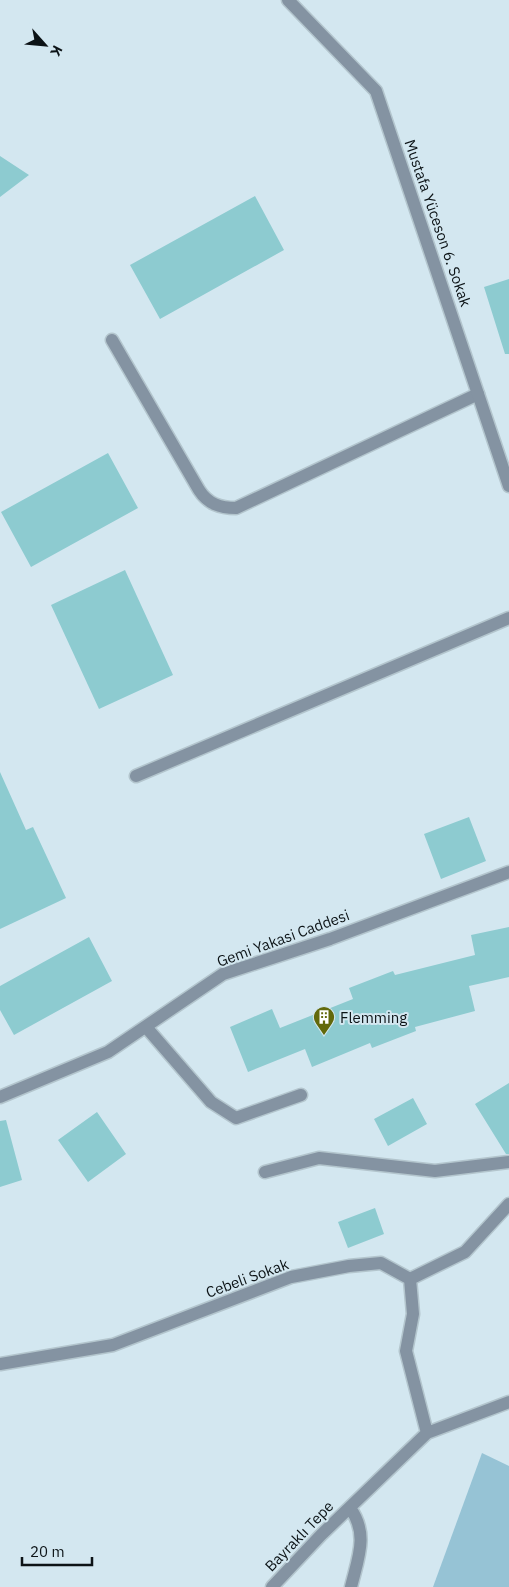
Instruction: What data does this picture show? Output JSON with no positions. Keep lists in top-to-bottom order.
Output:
{
  "streets": {
    "street": [
      "Mustafa Yüceson 6. Sokak",
      "Gemi Yakasi Caddesi",
      "Cebeli Sokak",
      "Bayraklı Tepe"
    ]
  },
  "places": {
    "building": ["Flemming"]
  },
  "scale_bar": "20 m",
  "north": "bottom right"
}
